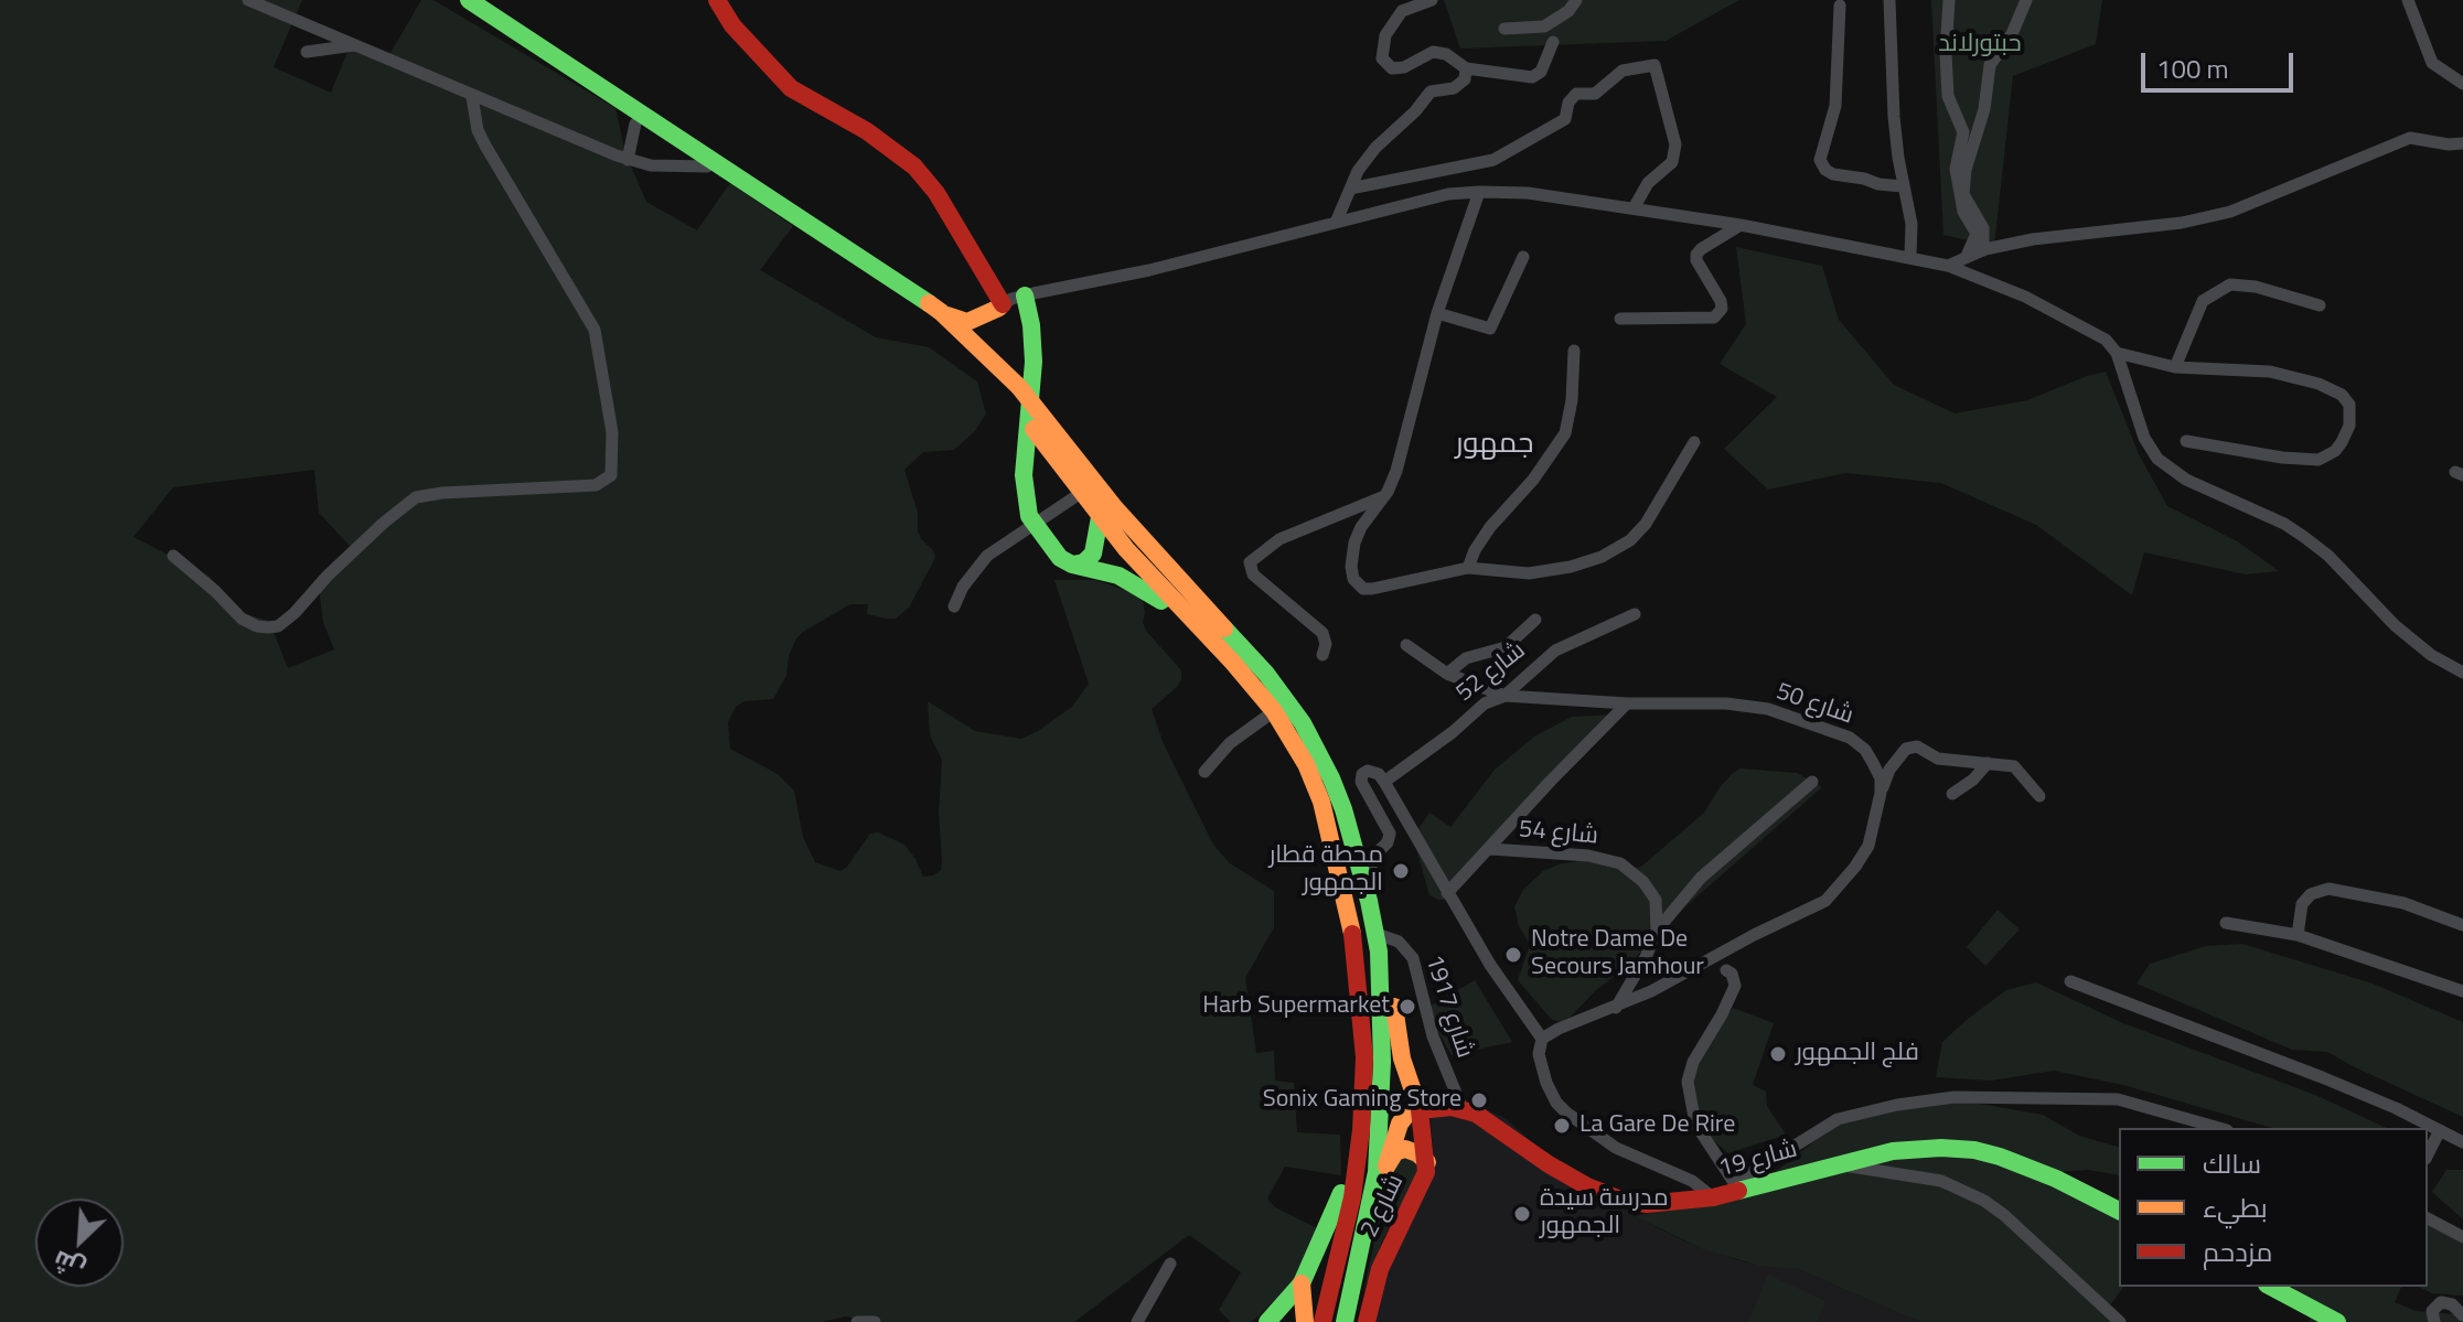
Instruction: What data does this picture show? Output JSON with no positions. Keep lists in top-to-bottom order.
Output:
{
  "streets": {
    "main road": ["شارع 19", "شارع 2"],
    "street": [
      "شارع 52",
      "شارع 50",
      "شارع 54",
      "شارع 1917"
    ]
  },
  "crossings": [
    ["شارع 52", "شارع 50"],
    ["شارع 1917", "شارع 19"],
    ["شارع 1917", "شارع 2"],
    ["شارع 19", "شارع 2"]
  ],
  "districts": ["جمهور"],
  "parks": ["حبتورلاند"],
  "places": [
    "محطة قطار الجمهور",
    "Notre Dame De Secours Jamhour",
    "Harb Supermarket",
    "فلج الجمهور",
    "Sonix Gaming Store",
    "La Gare De Rire",
    "مدرسة سيدة الجمهور"
  ],
  "legend": ["سالك", "بطيء", "مزدحم"],
  "scale_bar": "100 m",
  "north": "bottom left"
}
